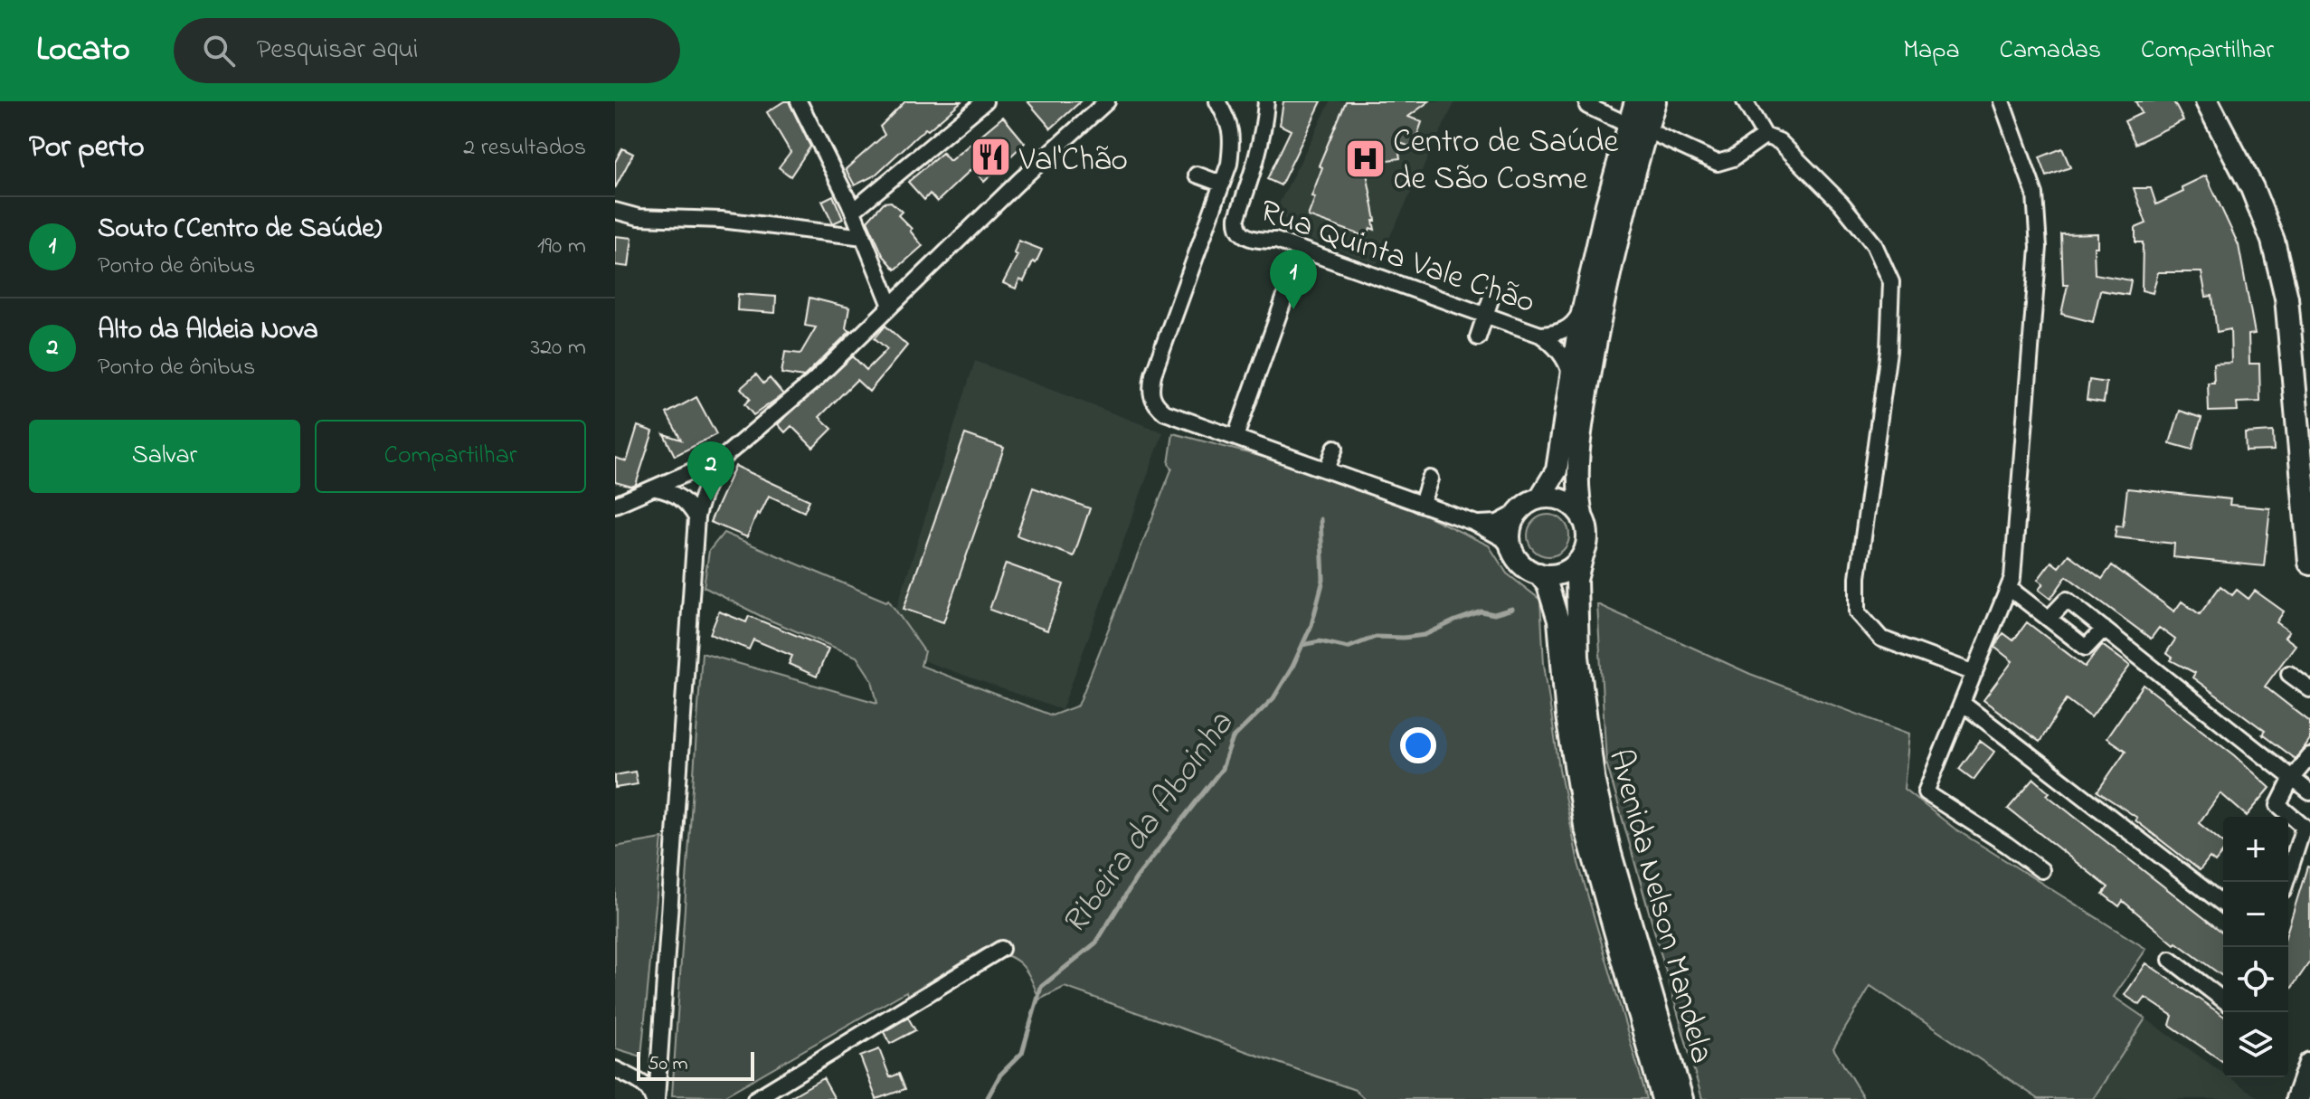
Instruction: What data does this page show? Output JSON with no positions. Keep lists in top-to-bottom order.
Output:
{
  "streets": {
    "main road": ["Avenida Nelson Mandela"],
    "street": ["Rua Quinta Vale Chão"]
  },
  "water": ["Ribeira da Aboinha"],
  "places": {
    "restaurant": ["Val'Chão"],
    "hospital": ["Centro de Saúde de São Cosme"]
  },
  "scale_bar": "50 m",
  "page": {
    "header": "Locato",
    "search": "Pesquisar aqui",
    "nav": ["Mapa", "Camadas", "Compartilhar"],
    "heading": ["Por perto", "2 resultados"],
    "list": [
      {
        "mark": "1",
        "name": "Souto (Centro de Saúde)",
        "note": "Ponto de ônibus",
        "value": "190 m"
      },
      {
        "mark": "2",
        "name": "Alto da Aldeia Nova",
        "note": "Ponto de ônibus",
        "value": "320 m"
      }
    ],
    "pins": ["1", "2"],
    "buttons": ["Salvar", "Compartilhar"],
    "map_buttons": ["+", "−"],
    "scale": "50 m"
  }
}
